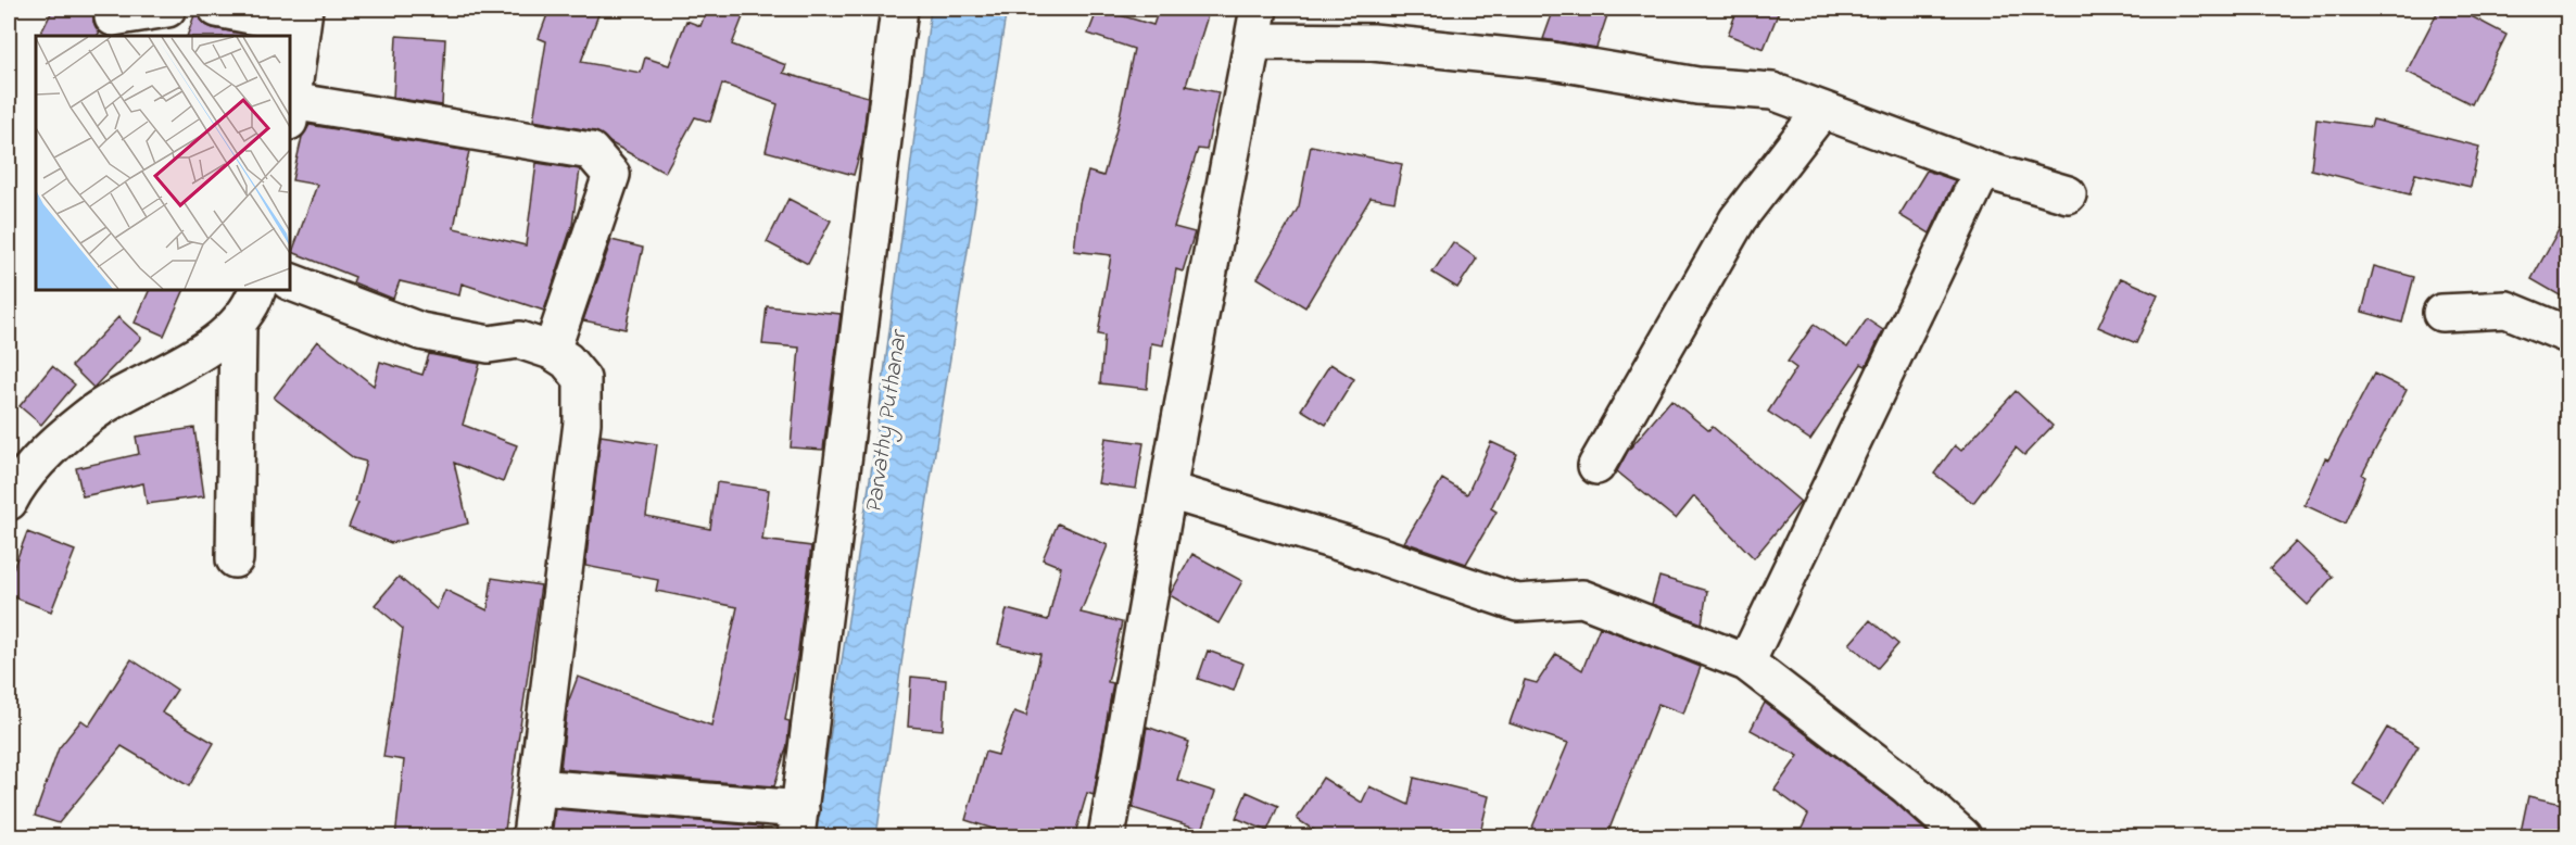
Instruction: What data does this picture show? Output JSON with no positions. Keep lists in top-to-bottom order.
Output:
{
  "water": ["Parvathy Puthanar"]
}
